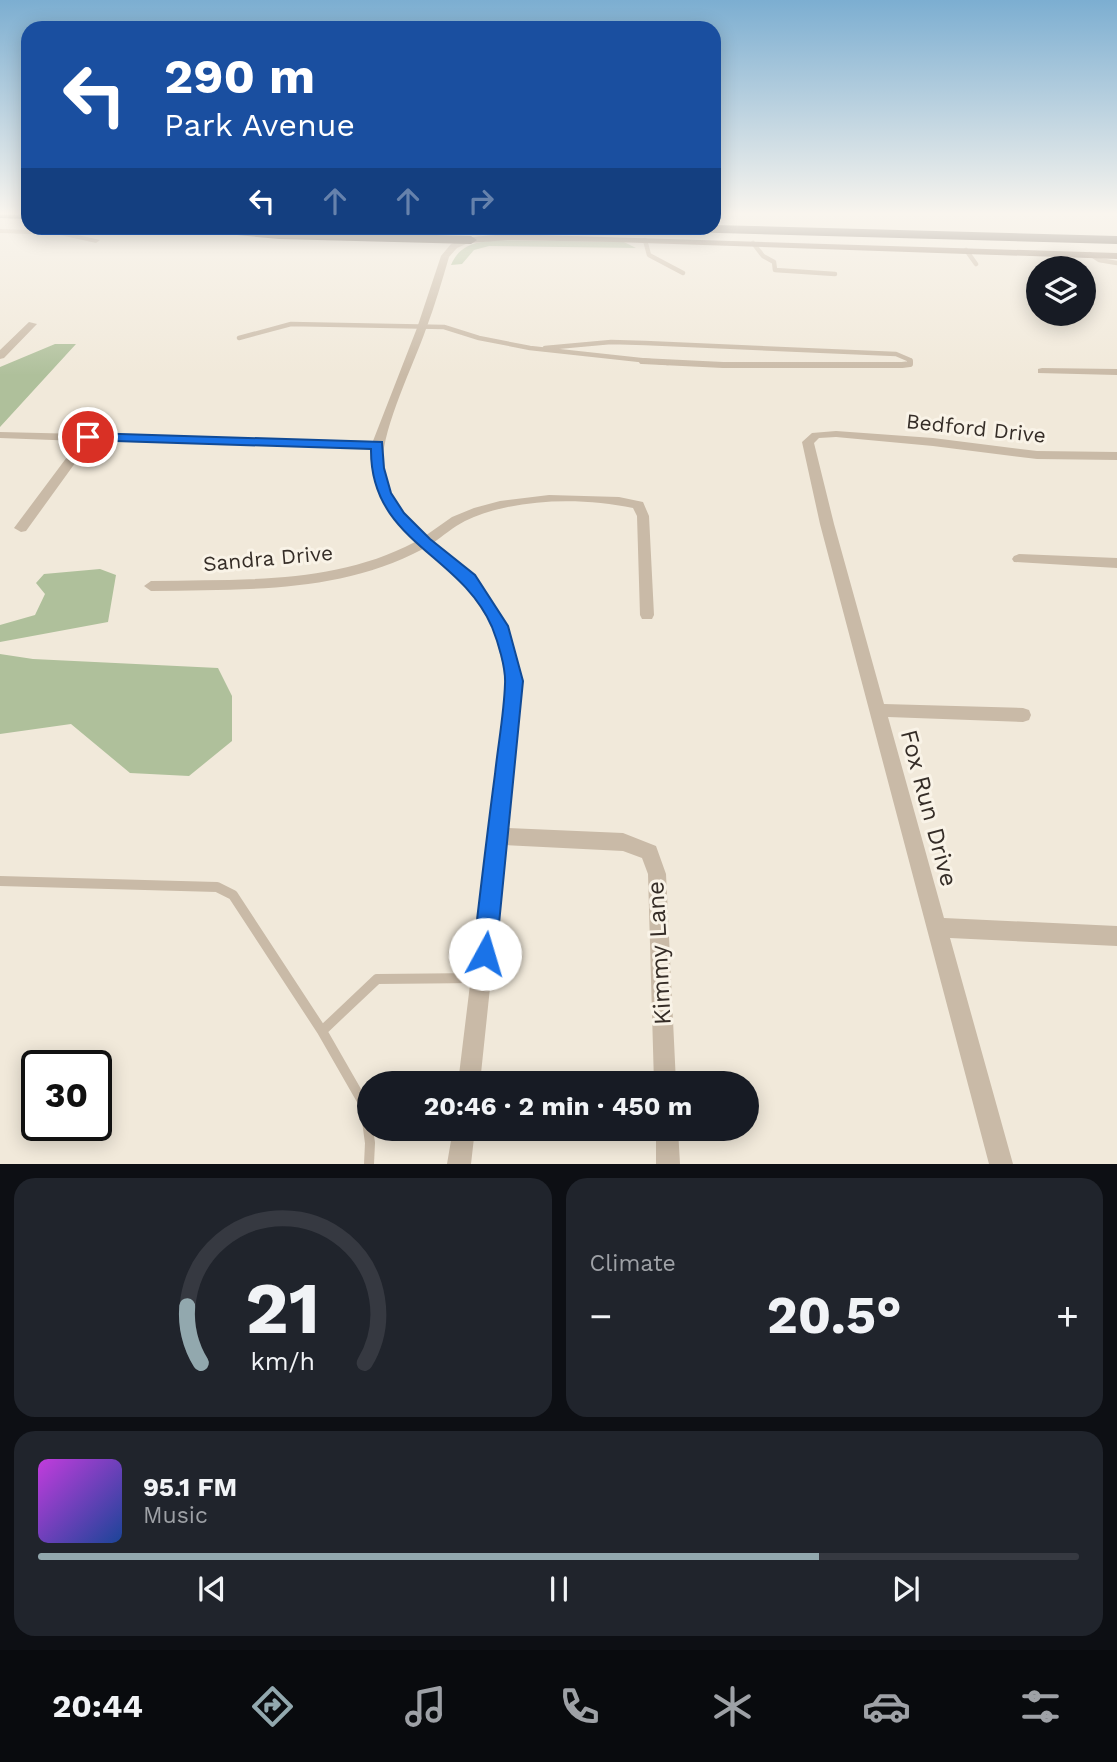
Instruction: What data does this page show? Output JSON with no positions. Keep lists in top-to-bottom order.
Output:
{
  "streets": {
    "street": [
      "Bedford Drive",
      "Sandra Drive",
      "Fox Run Drive",
      "Kimmy Lane"
    ]
  },
  "crossings": [
    ["Bedford Drive", "Fox Run Drive"]
  ],
  "page": {
    "turn": ["290 m", "Park Avenue"],
    "limit": "30",
    "trip": "20:46 · 2 min · 450 m",
    "tile": "Climate",
    "heat": ["−", "20.5°", "+"],
    "song": ["95.1 FM", "Music"],
    "tabs": "20:44",
    "gauge": ["21", "km/h"]
  }
}
